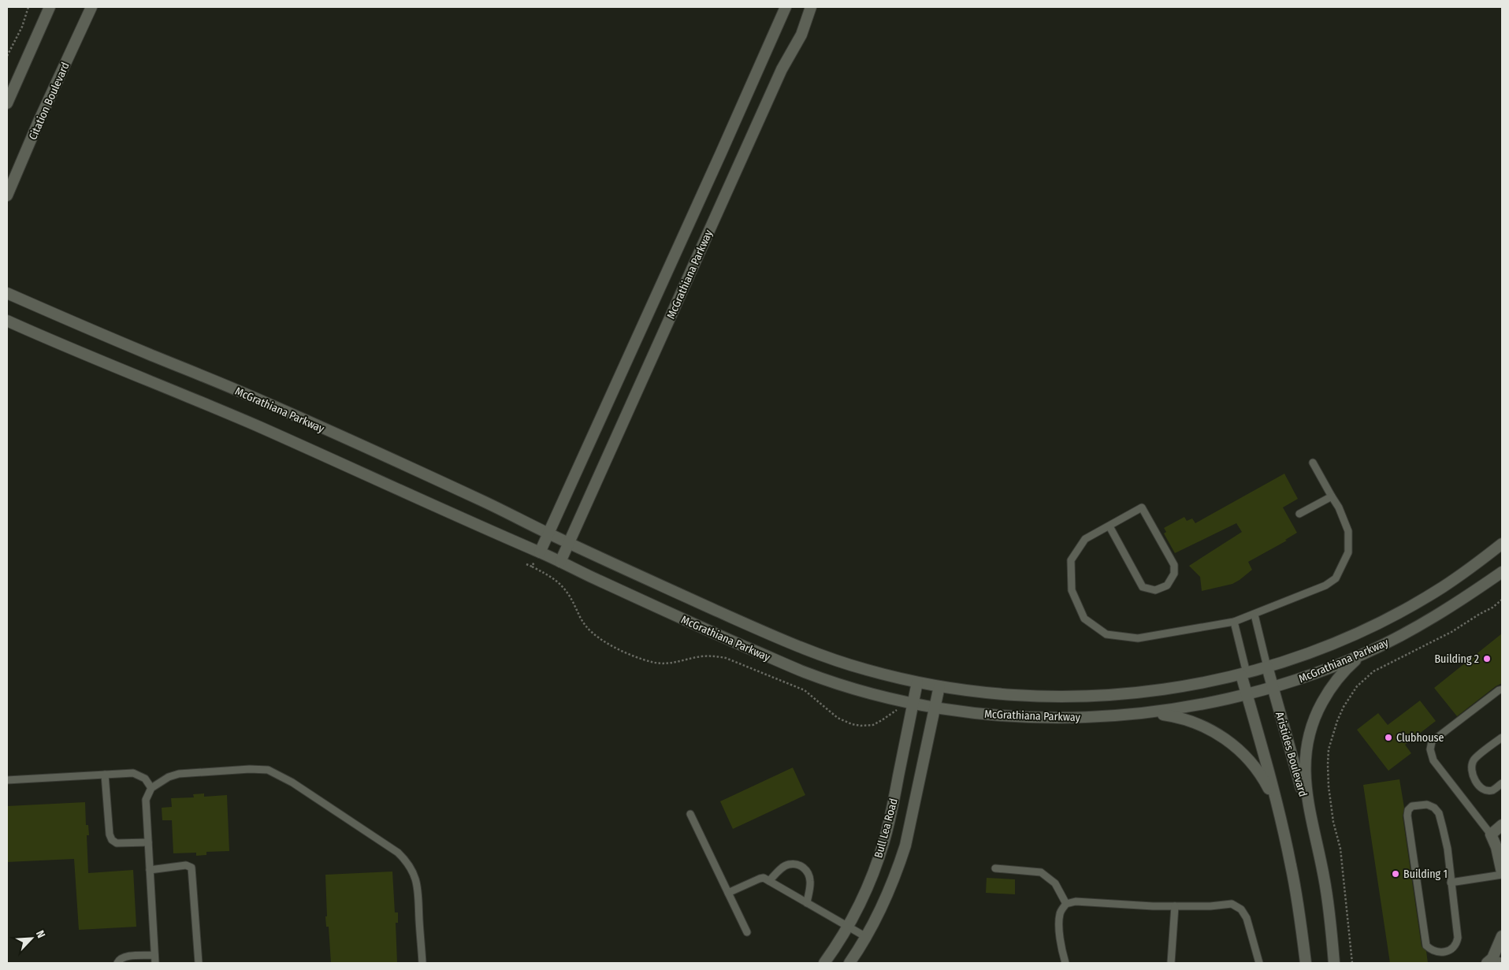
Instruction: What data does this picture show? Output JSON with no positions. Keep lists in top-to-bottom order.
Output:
{
  "streets": {
    "street": [
      "Citation Boulevard",
      "McGrathiana Parkway",
      "Aristides Boulevard",
      "Bull Lea Road"
    ]
  },
  "crossings": [
    ["McGrathiana Parkway", "Aristides Boulevard"],
    ["McGrathiana Parkway", "Bull Lea Road"]
  ],
  "places": ["Building 2", "Clubhouse", "Building 1"],
  "north": "top right"
}
